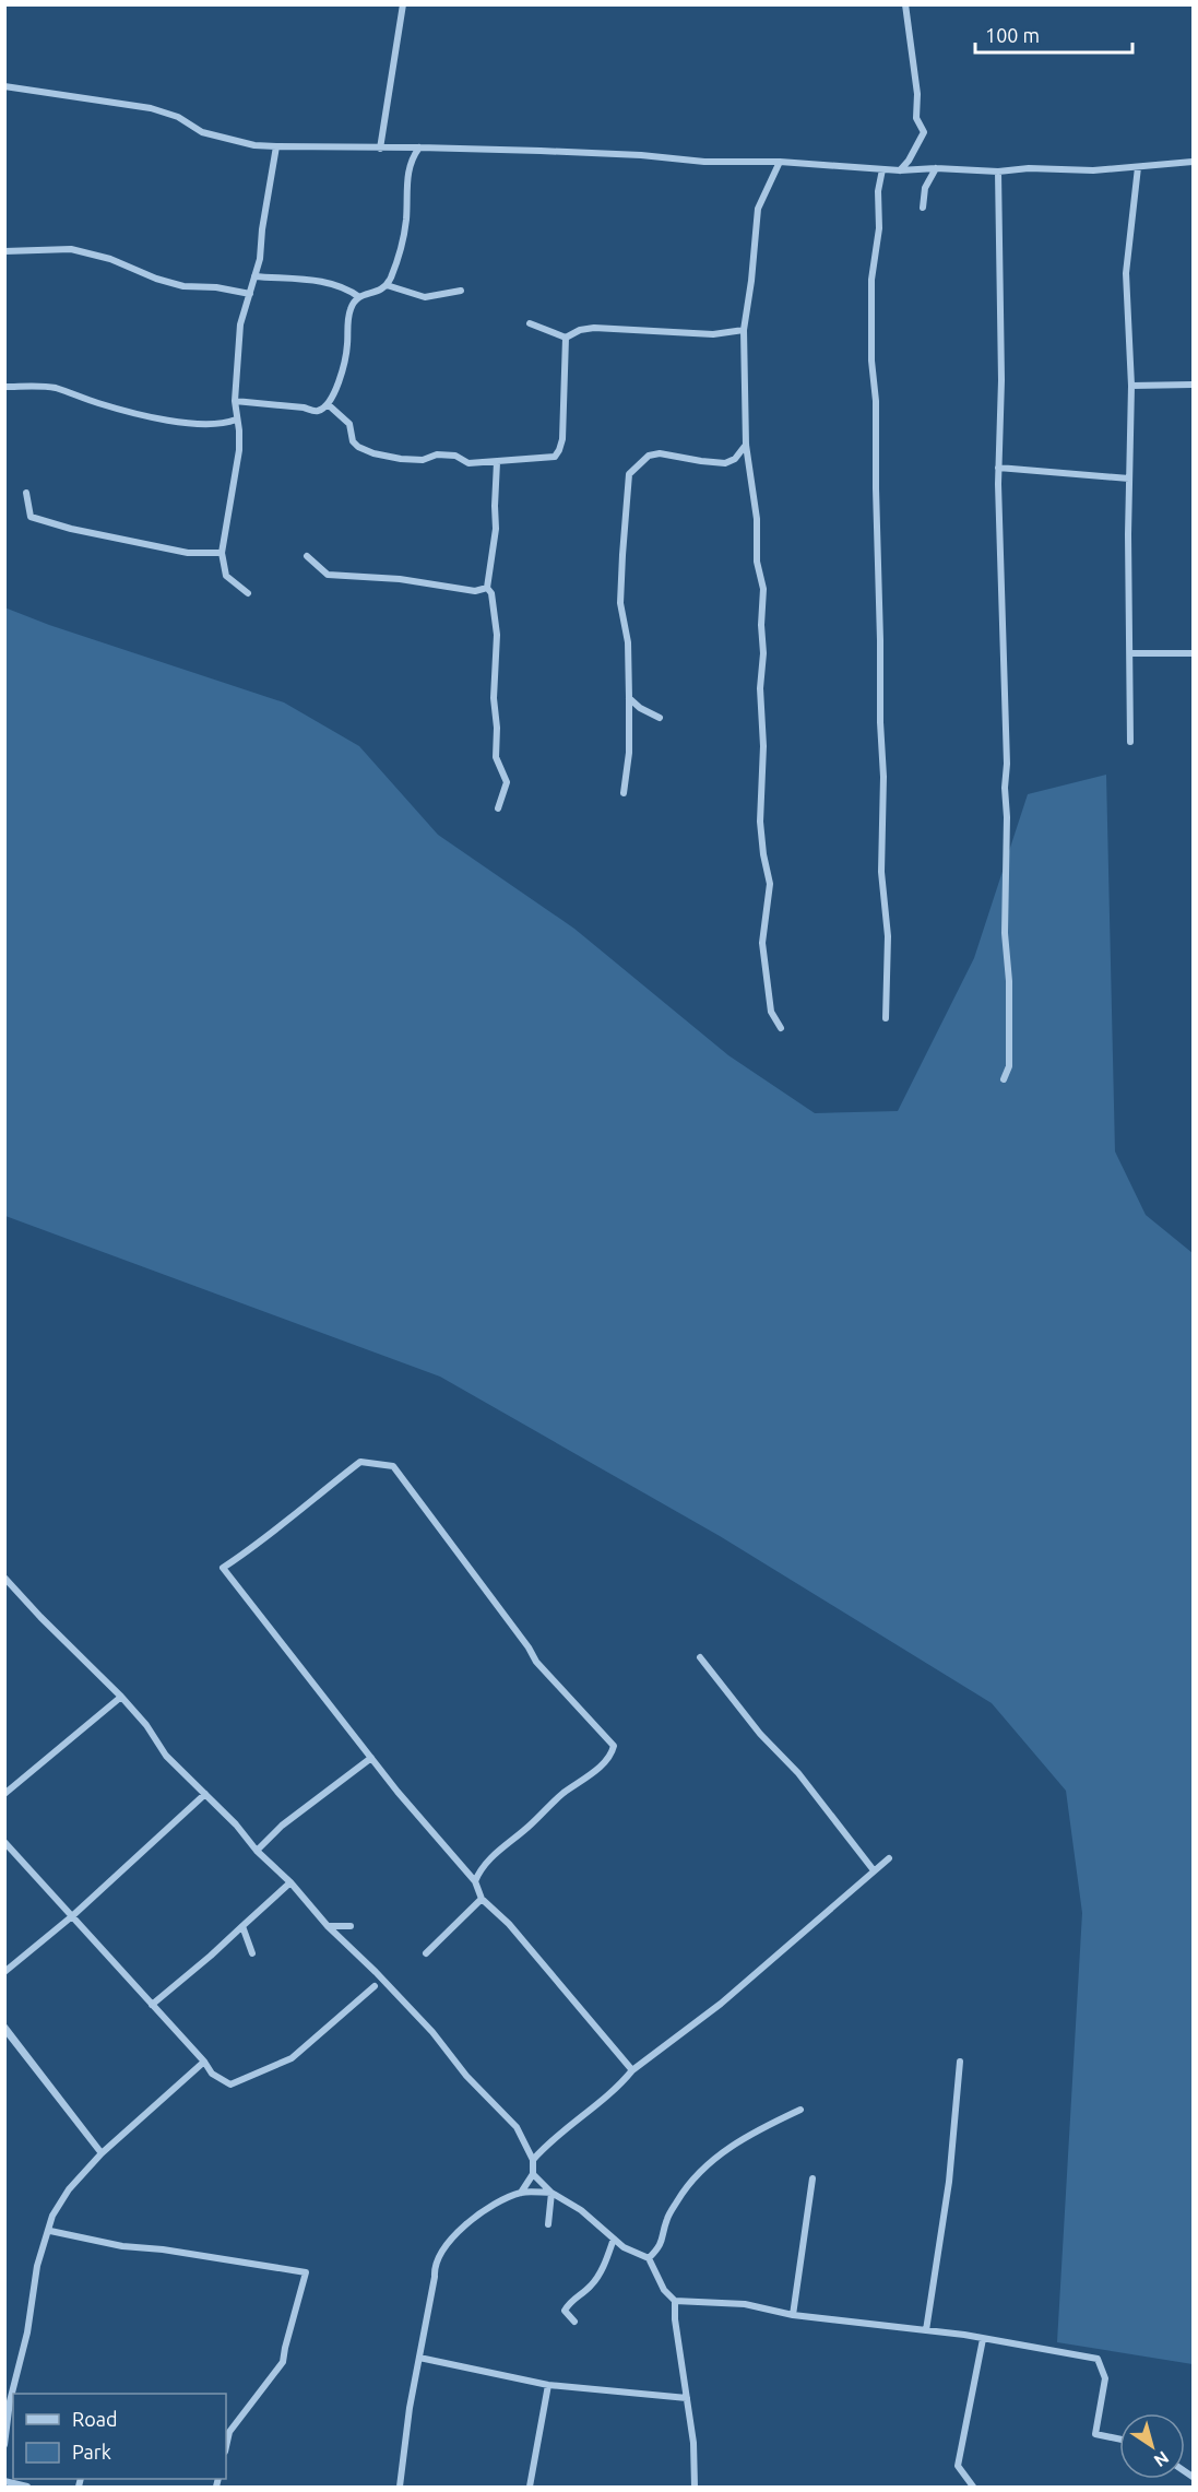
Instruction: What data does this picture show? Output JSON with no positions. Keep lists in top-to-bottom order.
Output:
{
  "legend": ["Road", "Park"],
  "scale_bar": "100 m",
  "north": "bottom right"
}
